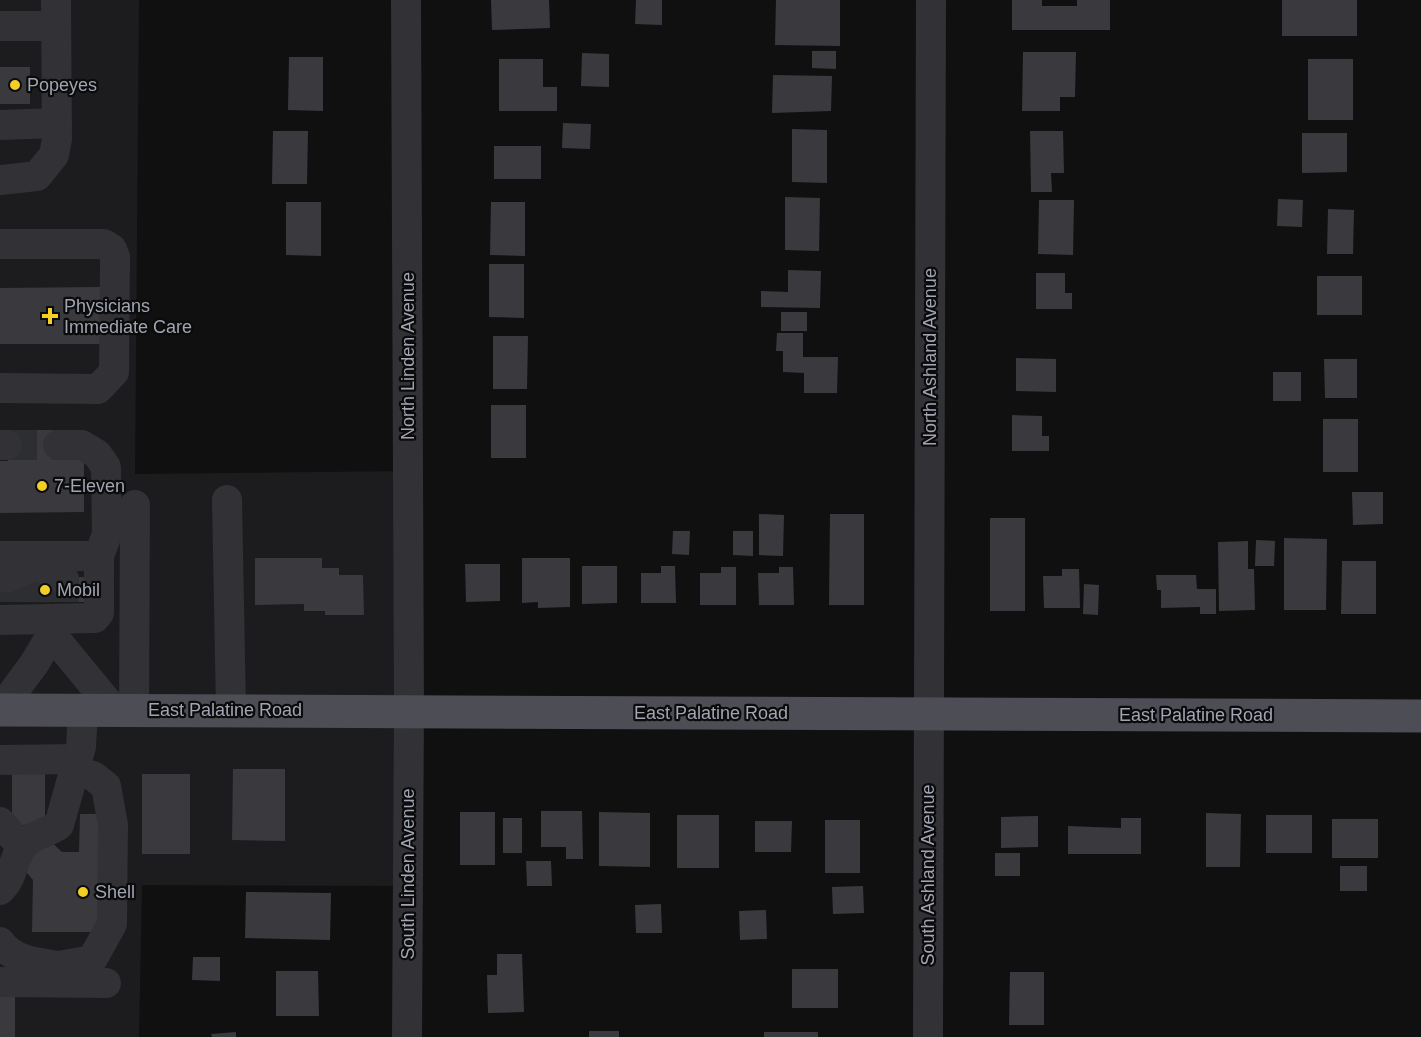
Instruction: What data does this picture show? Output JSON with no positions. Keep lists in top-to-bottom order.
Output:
{
  "streets": {
    "main road": ["East Palatine Road"],
    "street": [
      "North Linden Avenue",
      "North Ashland Avenue",
      "South Linden Avenue",
      "South Ashland Avenue"
    ]
  },
  "crossings": [
    ["North Linden Avenue", "East Palatine Road"],
    ["North Linden Avenue", "South Linden Avenue"],
    ["North Ashland Avenue", "East Palatine Road"],
    ["North Ashland Avenue", "South Ashland Avenue"],
    ["East Palatine Road", "South Linden Avenue"],
    ["East Palatine Road", "South Ashland Avenue"]
  ],
  "places": {
    "other": [
      "Popeyes",
      "7-Eleven",
      "Mobil",
      "Shell"
    ],
    "health": ["Physicians Immediate Care"]
  }
}
